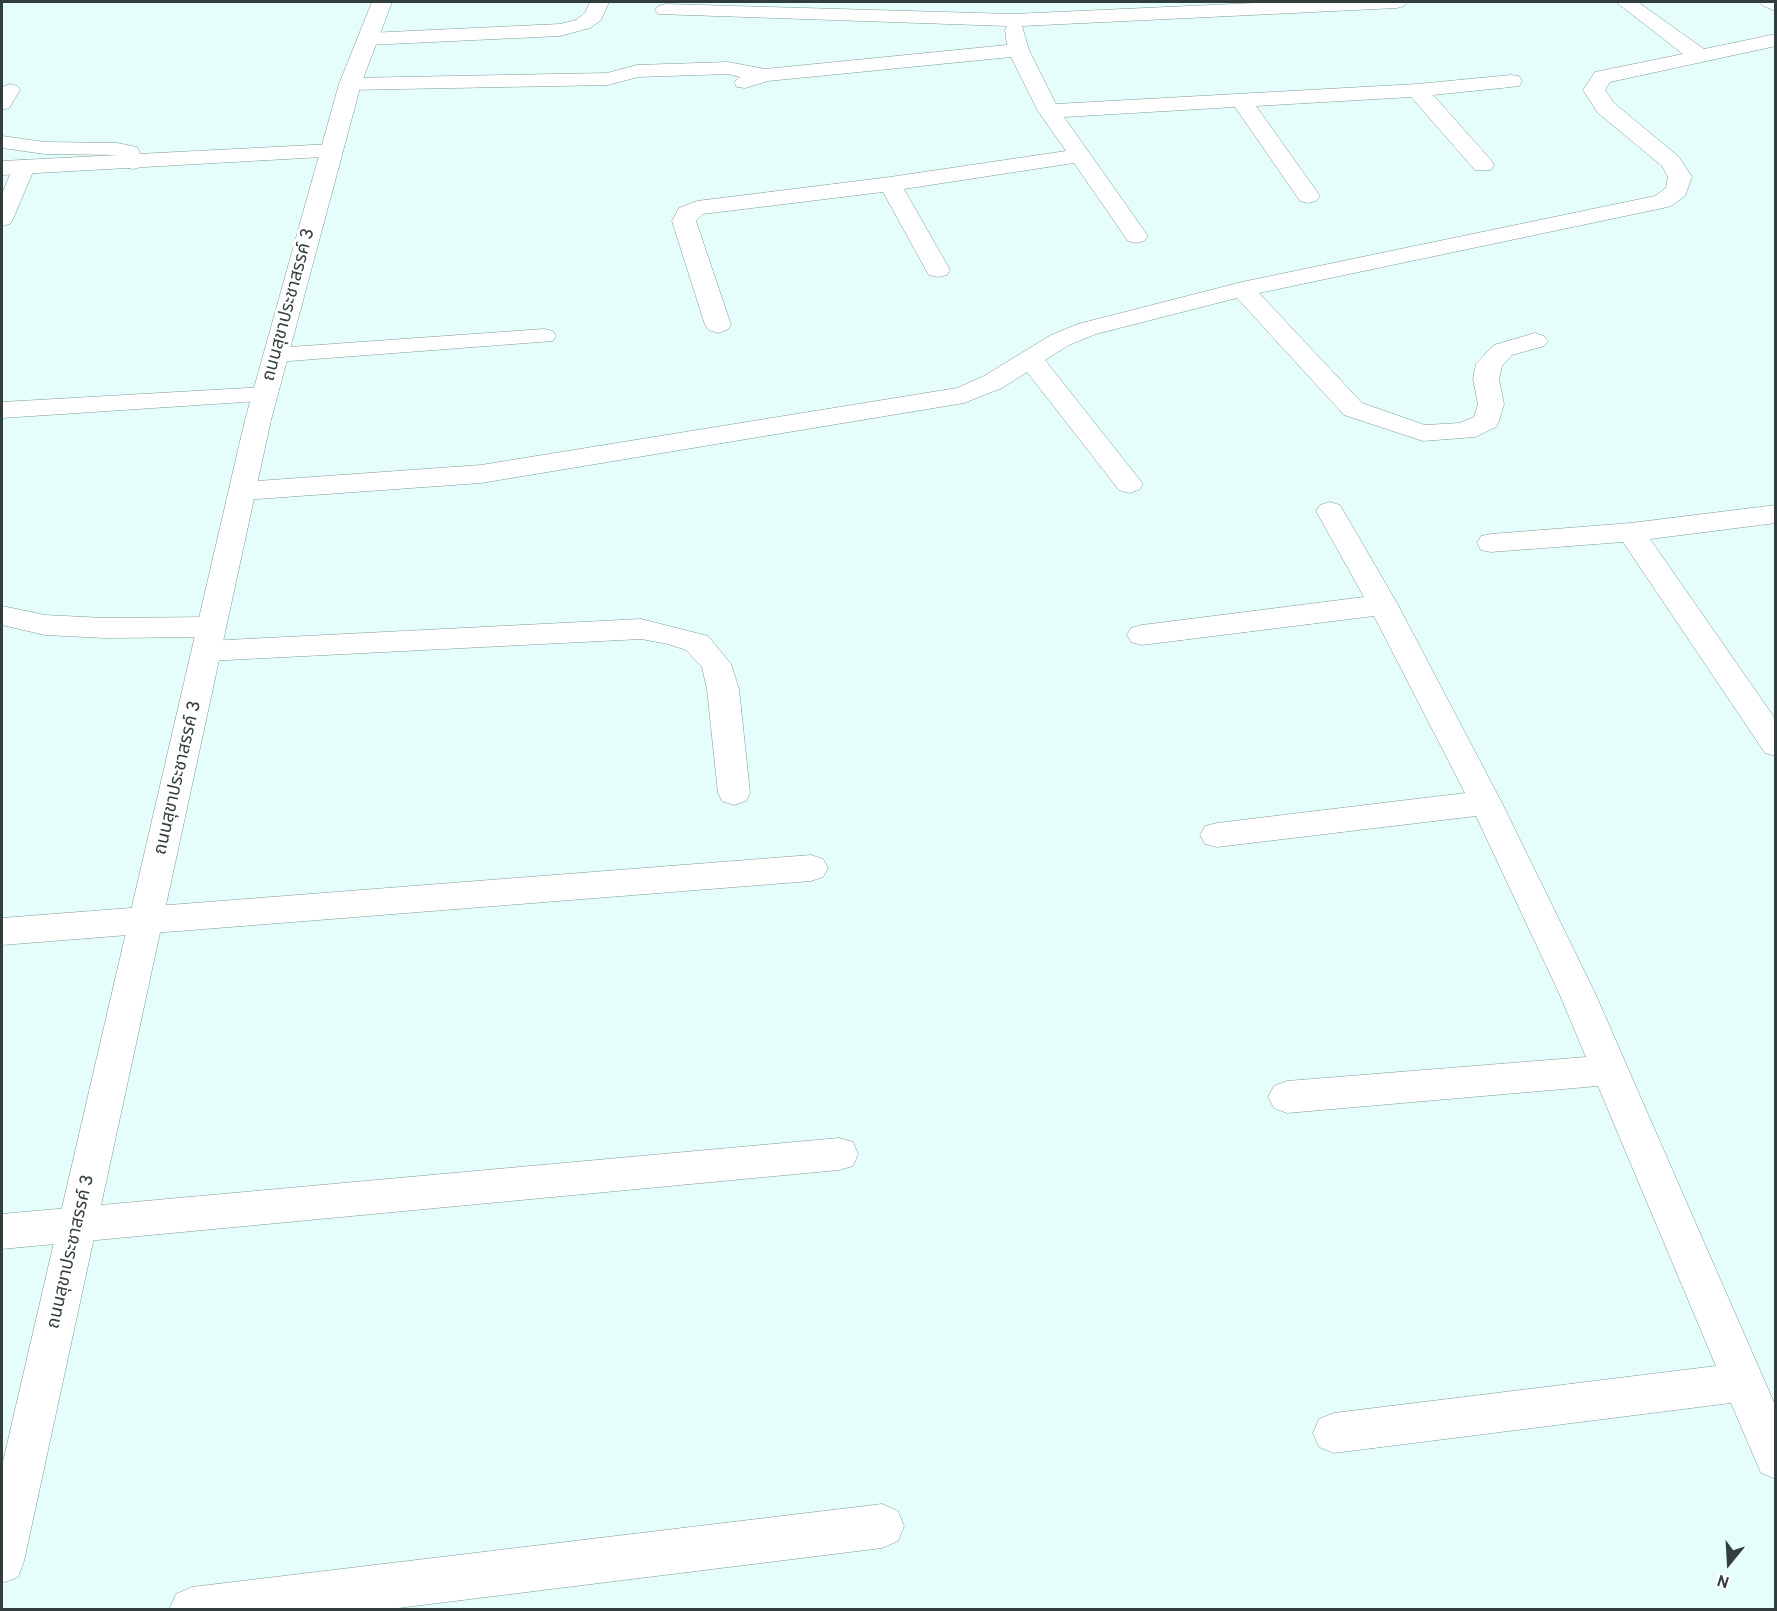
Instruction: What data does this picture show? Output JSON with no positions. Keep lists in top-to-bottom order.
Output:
{
  "streets": {
    "street": ["ถนนสุขาประชาสรรค์ 3"]
  },
  "north": "bottom"
}
